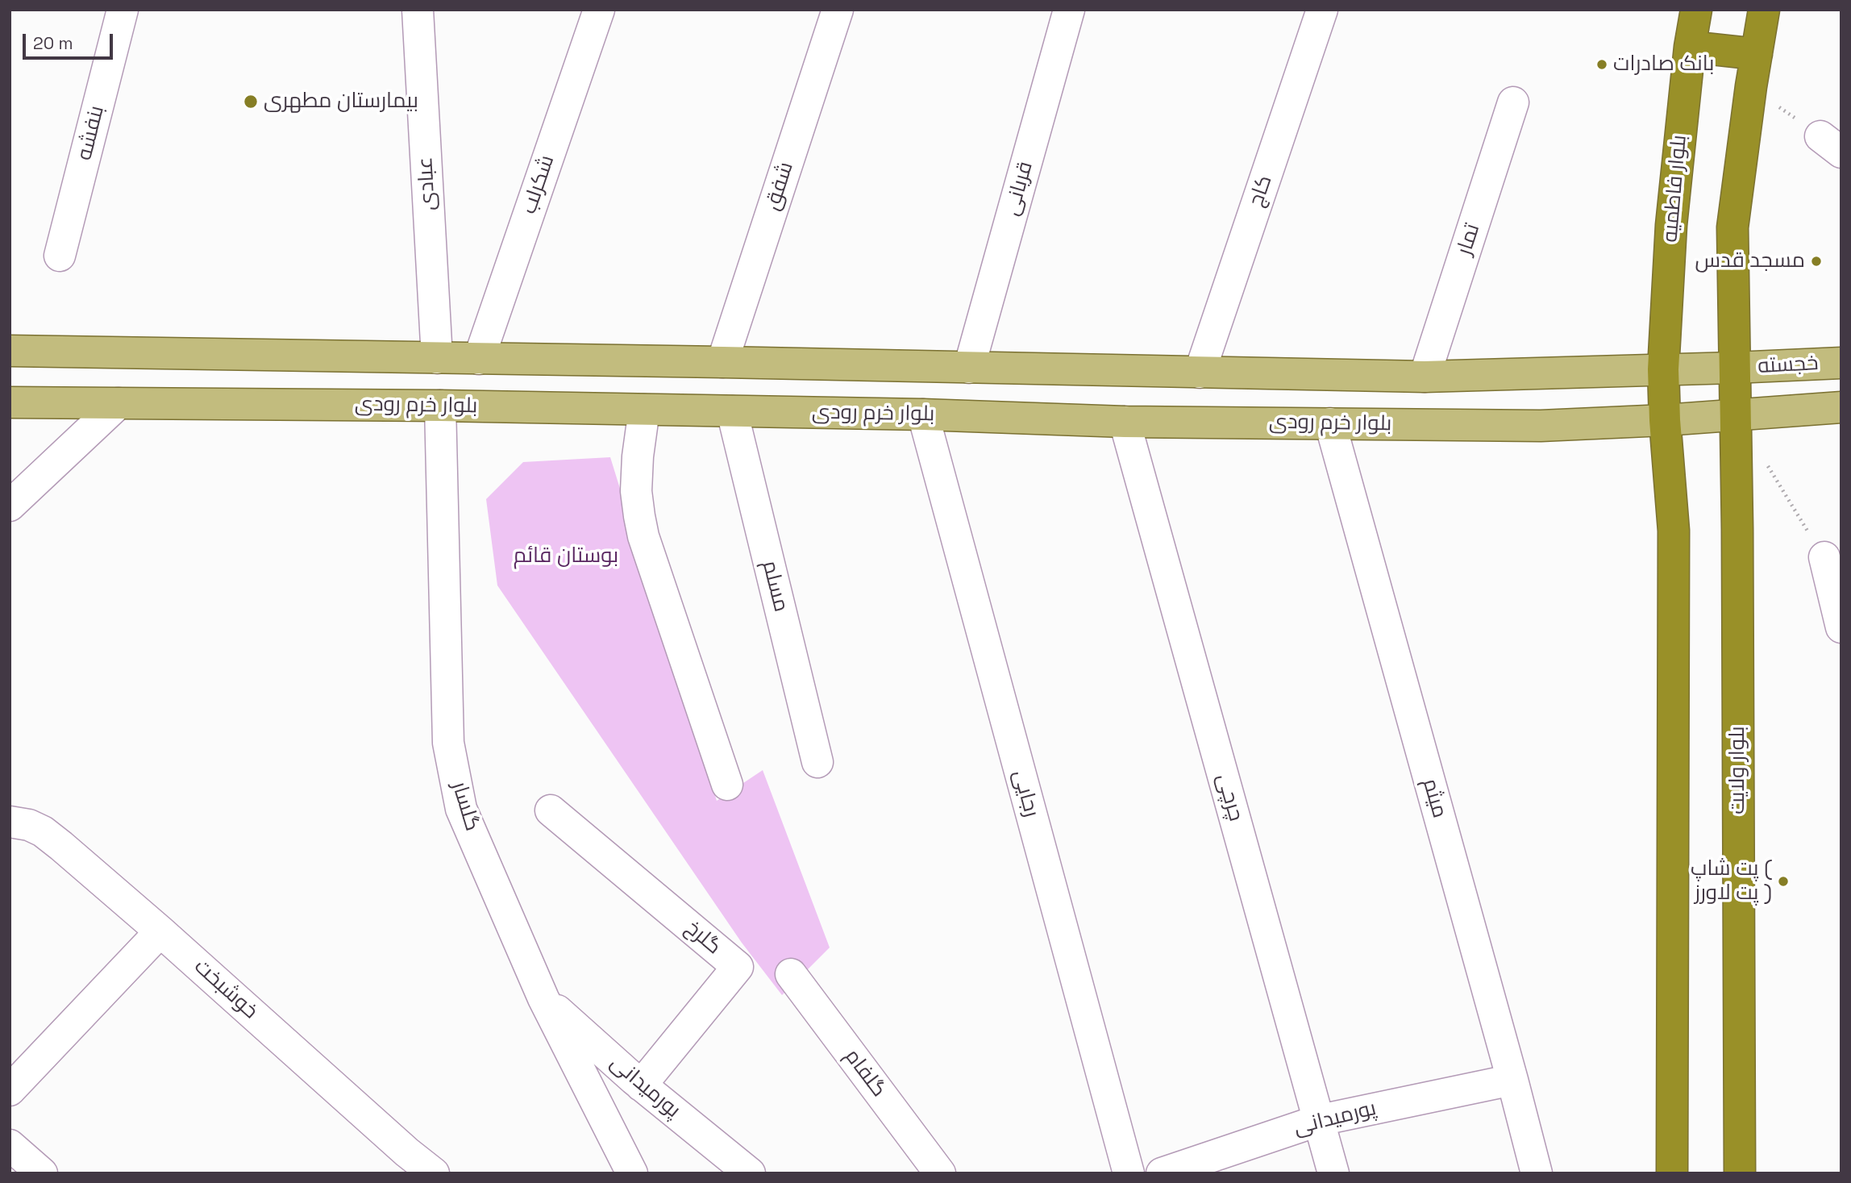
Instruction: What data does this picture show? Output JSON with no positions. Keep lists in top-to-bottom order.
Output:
{
  "streets": {
    "highway": ["بلوار فاطمیه", "بلوار ولایت"],
    "main road": ["خجسته", "بلوار خرم رودی"],
    "street": [
      "بنفشه",
      "عبادی",
      "شکرلب",
      "شفق",
      "قربانی",
      "کاج",
      "تمار",
      "مسلم",
      "رجایی",
      "چرچی",
      "میثم",
      "گلسار",
      "گلرخ",
      "خوشبخت",
      "گلفام",
      "پورمیدانی"
    ]
  },
  "crossings": [
    ["خجسته", "بلوار ولایت"],
    ["بلوار خرم رودی", "مسلم"],
    ["بلوار خرم رودی", "بلوار ولایت"],
    ["بلوار خرم رودی", "رجایی"],
    ["بلوار خرم رودی", "چرچی"],
    ["بلوار خرم رودی", "میثم"],
    ["بلوار خرم رودی", "گلسار"],
    ["چرچی", "پورمیدانی"],
    ["میثم", "پورمیدانی"],
    ["گلسار", "پورمیدانی"],
    ["گلرخ", "پورمیدانی"]
  ],
  "parks": ["بوستان قائم"],
  "places": [
    "بانک صادرات",
    "بیمارستان مطهری",
    "مسجد قدس",
    "پت شاپ ( پت لاورز )"
  ],
  "scale_bar": "20 m"
}
